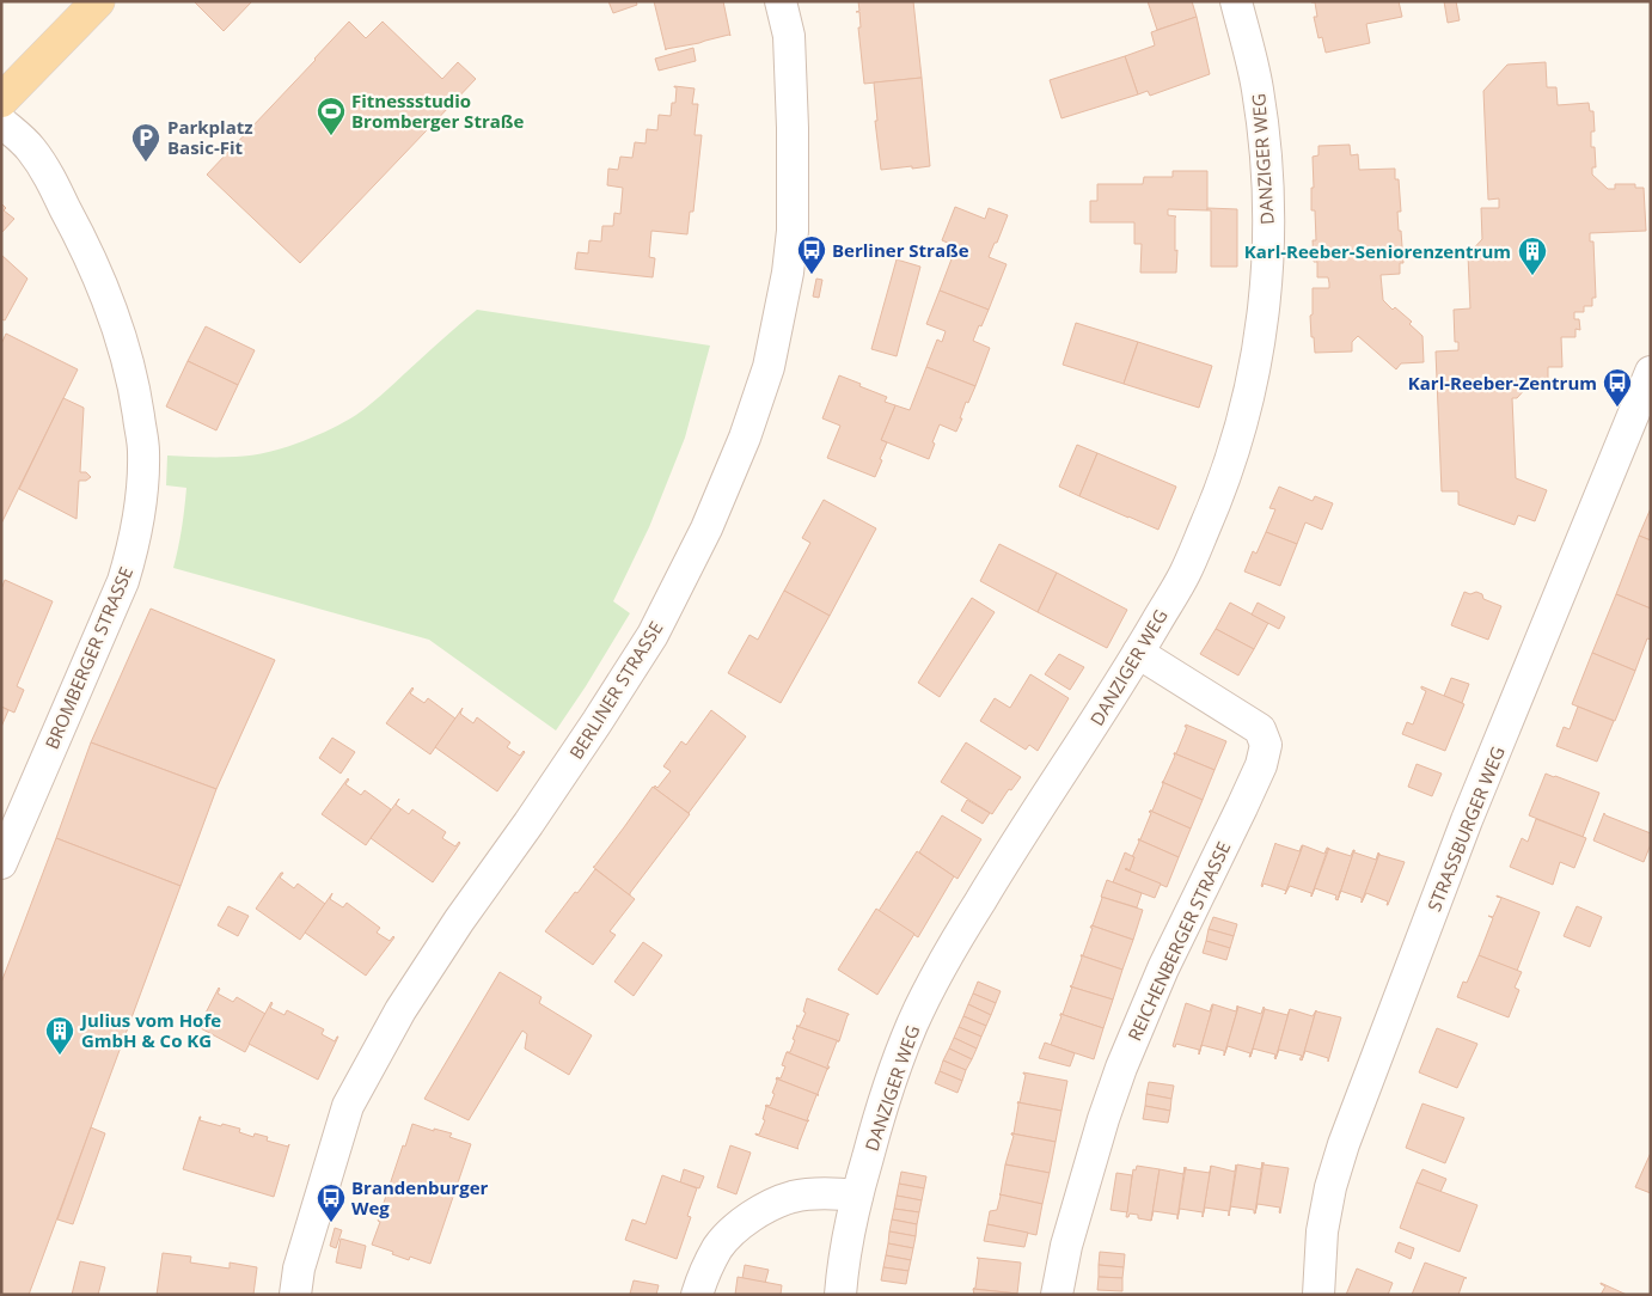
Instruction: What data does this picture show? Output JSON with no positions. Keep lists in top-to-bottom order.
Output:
{
  "streets": {
    "street": [
      "DANZIGER WEG",
      "BROMBERGER STRASSE",
      "BERLINER STRASSE",
      "STRASSBURGER WEG",
      "REICHENBERGER STRASSE"
    ]
  },
  "crossings": [
    ["DANZIGER WEG", "REICHENBERGER STRASSE"]
  ],
  "places": {
    "sports": ["Fitnessstudio Bromberger Straße"],
    "parking": ["Parkplatz Basic-Fit"],
    "bus stop": ["Berliner Straße", "Karl-Reeber-Zentrum", "Brandenburger Weg"],
    "building": ["Karl-Reeber-Seniorenzentrum", "Julius vom Hofe GmbH & Co KG"]
  }
}
